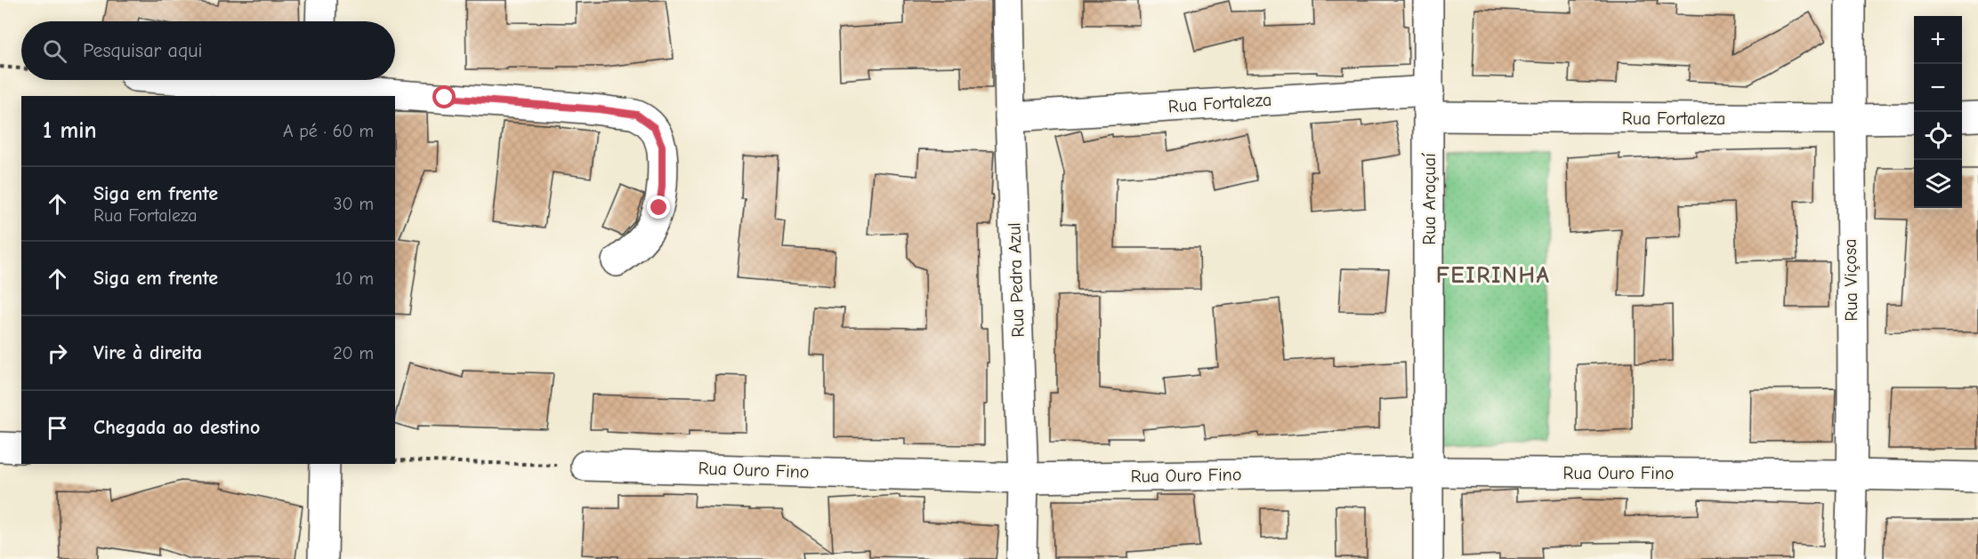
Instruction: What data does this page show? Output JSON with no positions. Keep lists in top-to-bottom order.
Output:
{
  "streets": {
    "street": [
      "Rua Fortaleza",
      "Rua Araçuaí",
      "Rua Pedra Azul",
      "Rua Viçosa",
      "Rua Ouro Fino"
    ]
  },
  "crossings": [
    ["Rua Fortaleza", "Rua Araçuaí"],
    ["Rua Fortaleza", "Rua Pedra Azul"],
    ["Rua Fortaleza", "Rua Viçosa"],
    ["Rua Araçuaí", "Rua Ouro Fino"],
    ["Rua Pedra Azul", "Rua Ouro Fino"],
    ["Rua Viçosa", "Rua Ouro Fino"]
  ],
  "districts": ["FEIRINHA"],
  "page": {
    "map_buttons": ["+", "−"],
    "search": "Pesquisar aqui",
    "heading": ["1 min", "A pé · 60 m"],
    "list": [
      ["Siga em frente", "Rua Fortaleza", "30 m"],
      ["Siga em frente", "10 m"],
      ["Vire à direita", "20 m"],
      "Chegada ao destino"
    ]
  }
}
